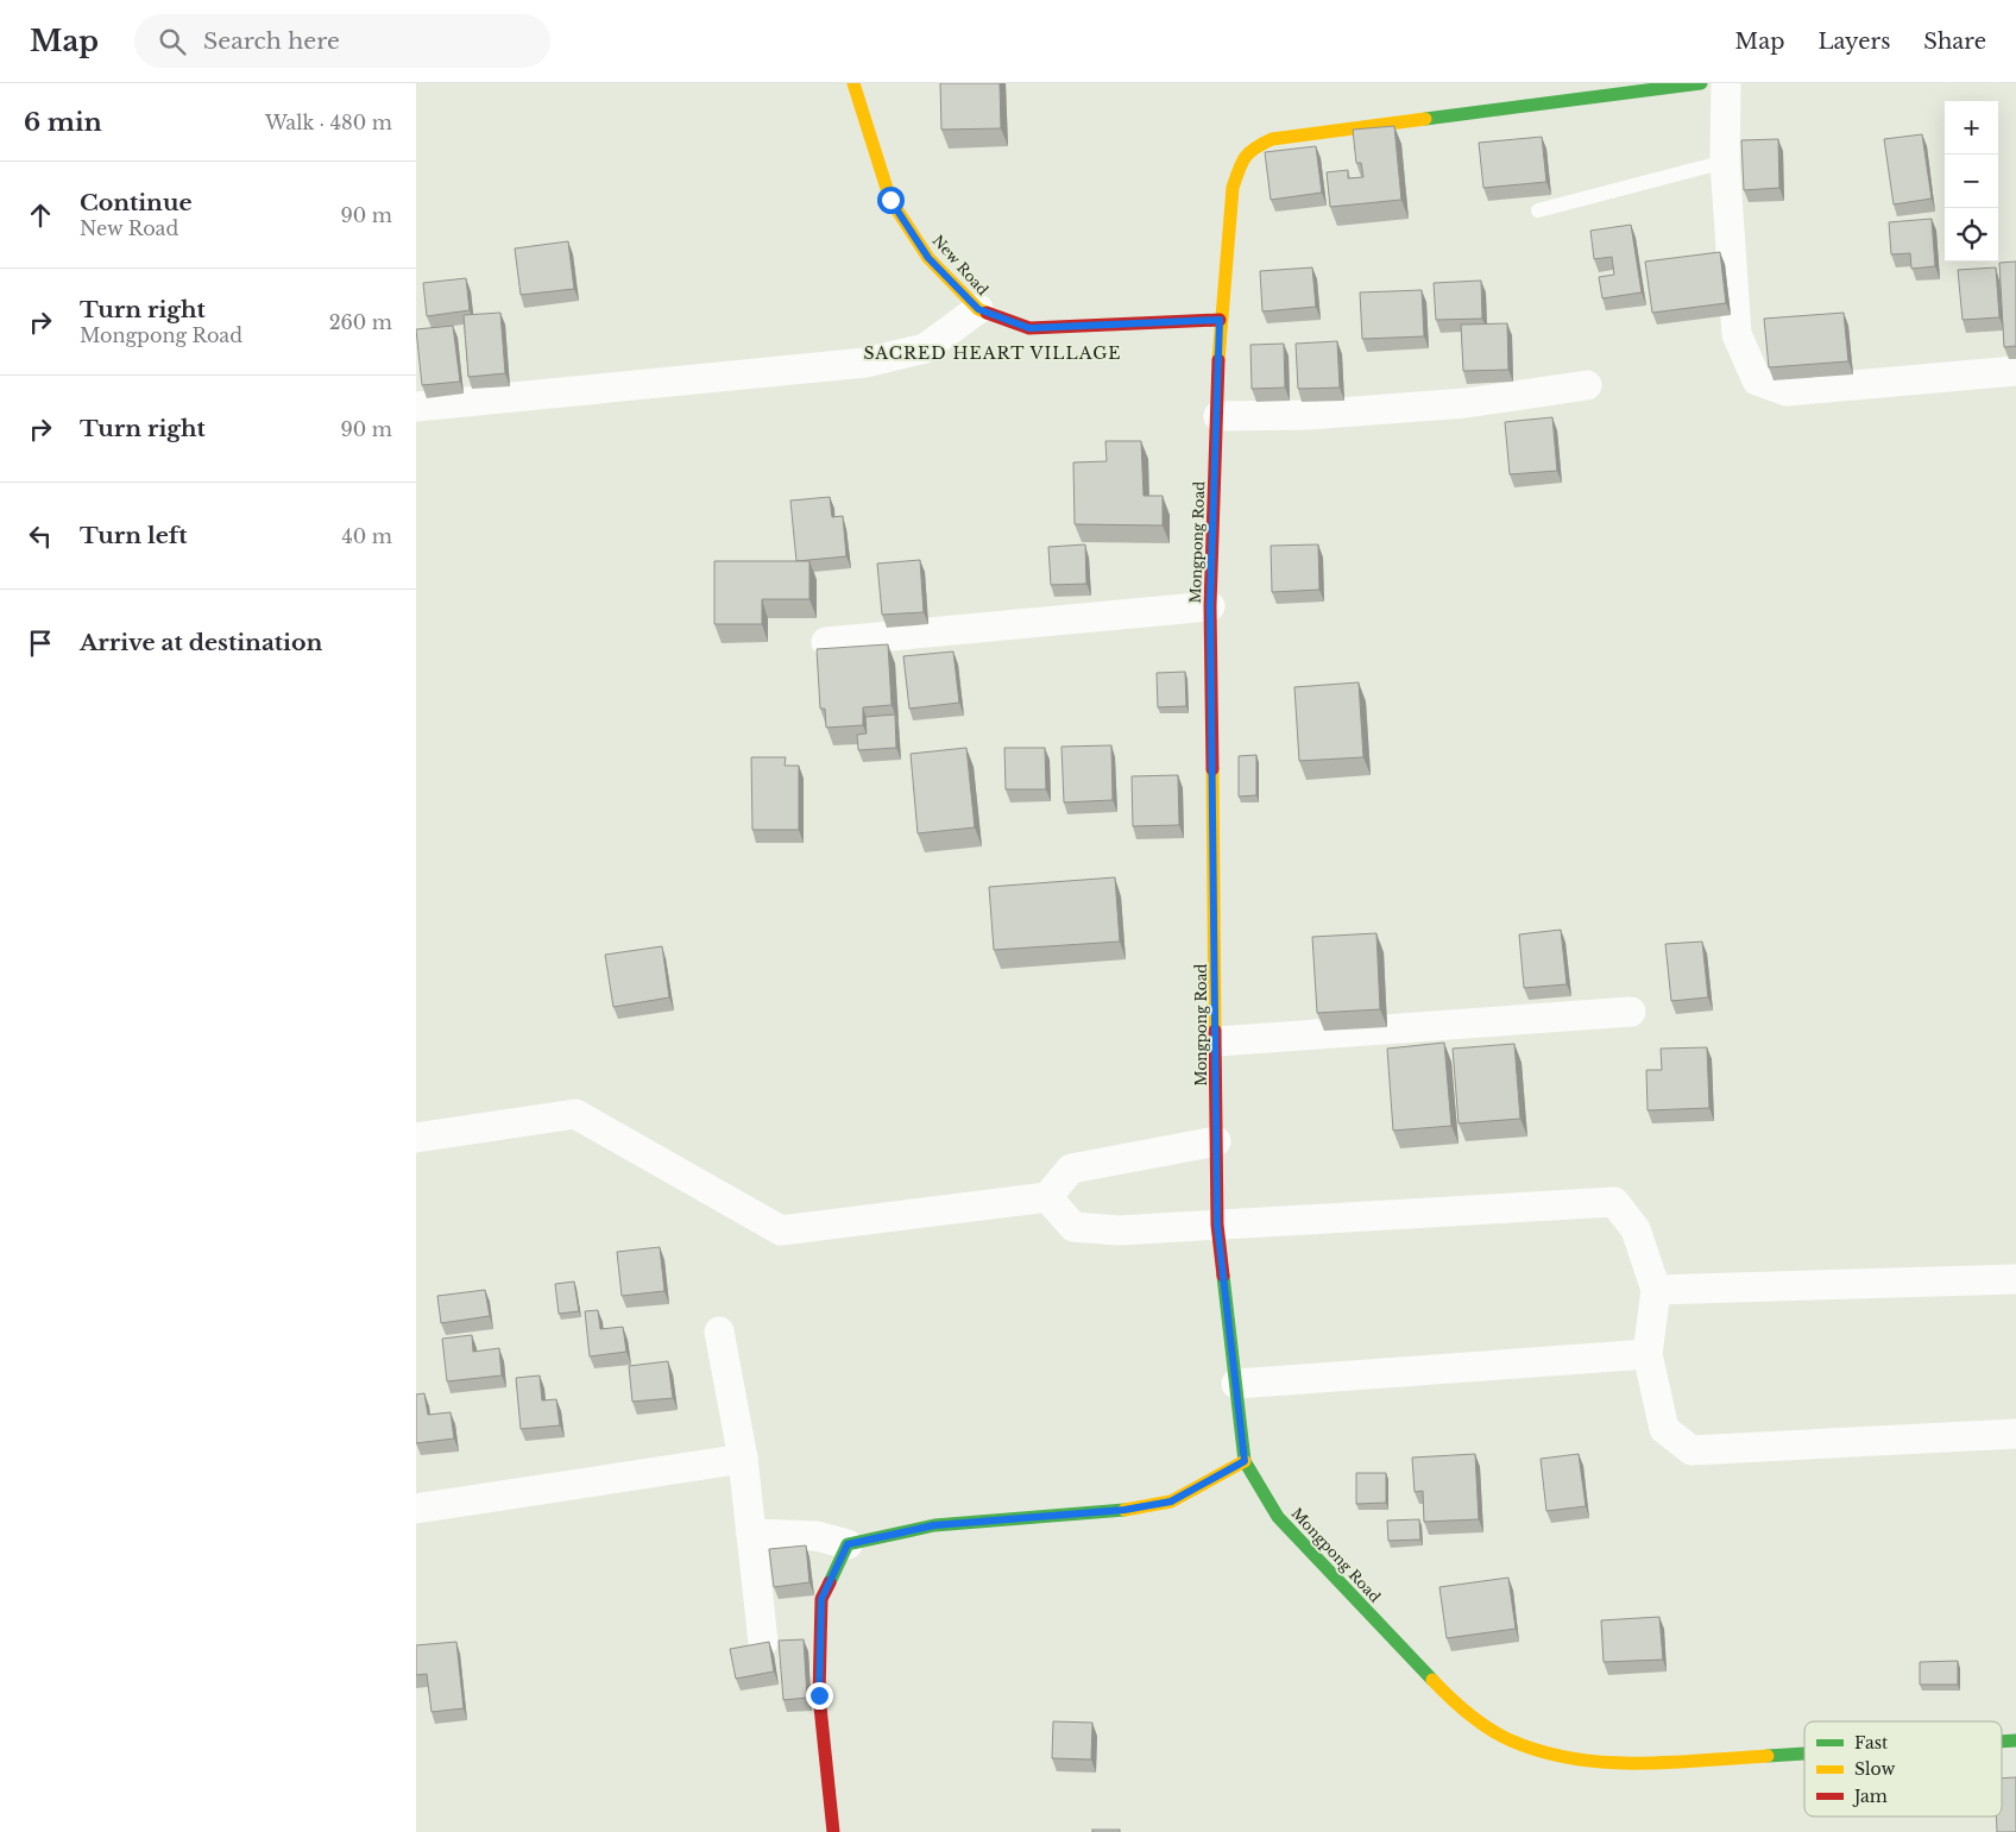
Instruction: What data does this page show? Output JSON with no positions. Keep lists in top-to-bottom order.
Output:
{
  "streets": {
    "main road": ["New Road", "Mongpong Road"]
  },
  "crossings": [
    ["New Road", "Mongpong Road"]
  ],
  "districts": ["SACRED HEART VILLAGE"],
  "legend": ["Fast", "Slow", "Jam"],
  "page": {
    "header": "Map",
    "search": "Search here",
    "nav": ["Map", "Layers", "Share"],
    "heading": ["6 min", "Walk · 480 m"],
    "map_buttons": ["+", "−"],
    "list": [
      ["Continue", "New Road", "90 m"],
      ["Turn right", "Mongpong Road", "260 m"],
      ["Turn right", "90 m"],
      ["Turn left", "40 m"],
      "Arrive at destination"
    ]
  }
}
